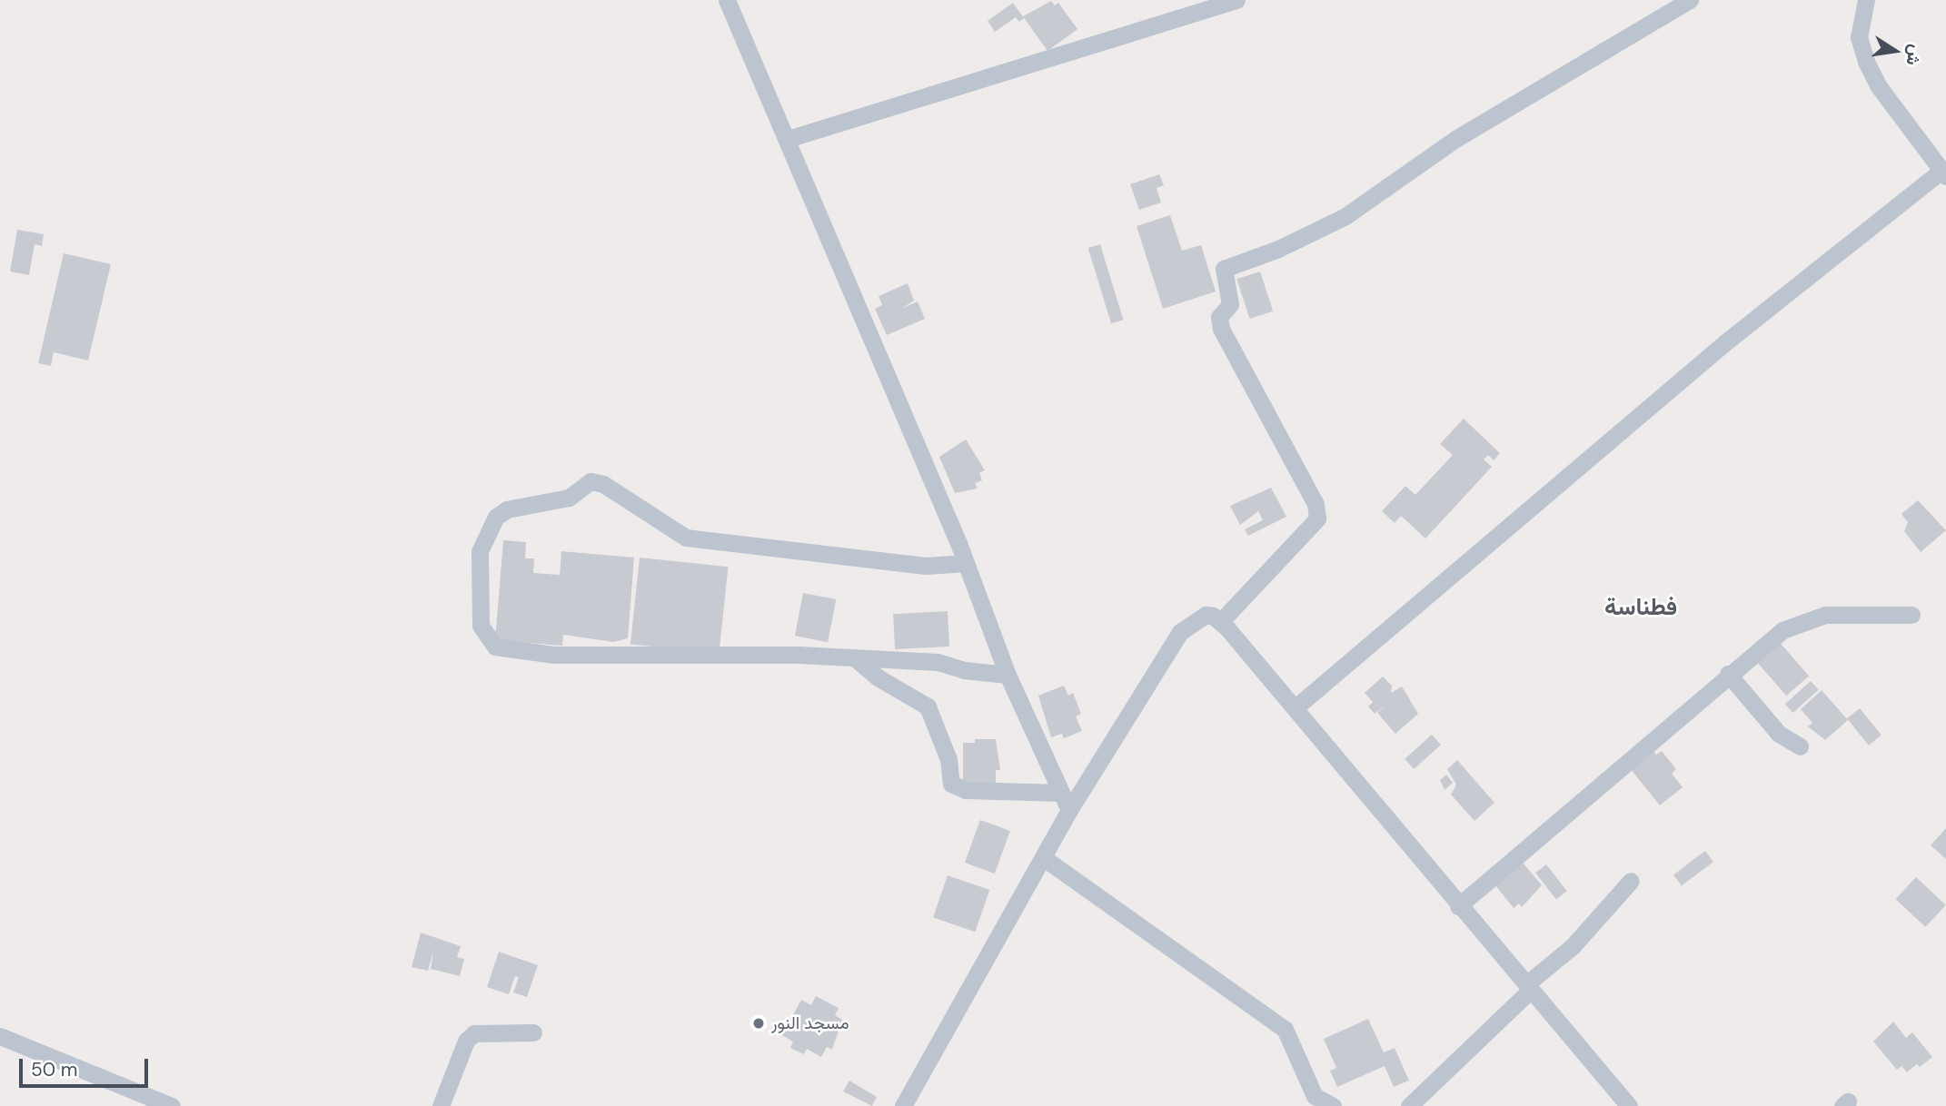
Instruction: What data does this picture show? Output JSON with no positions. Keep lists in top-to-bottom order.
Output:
{
  "districts": ["فطناسة"],
  "places": ["مسجد النور"],
  "scale_bar": "50 m",
  "north": "right"
}
